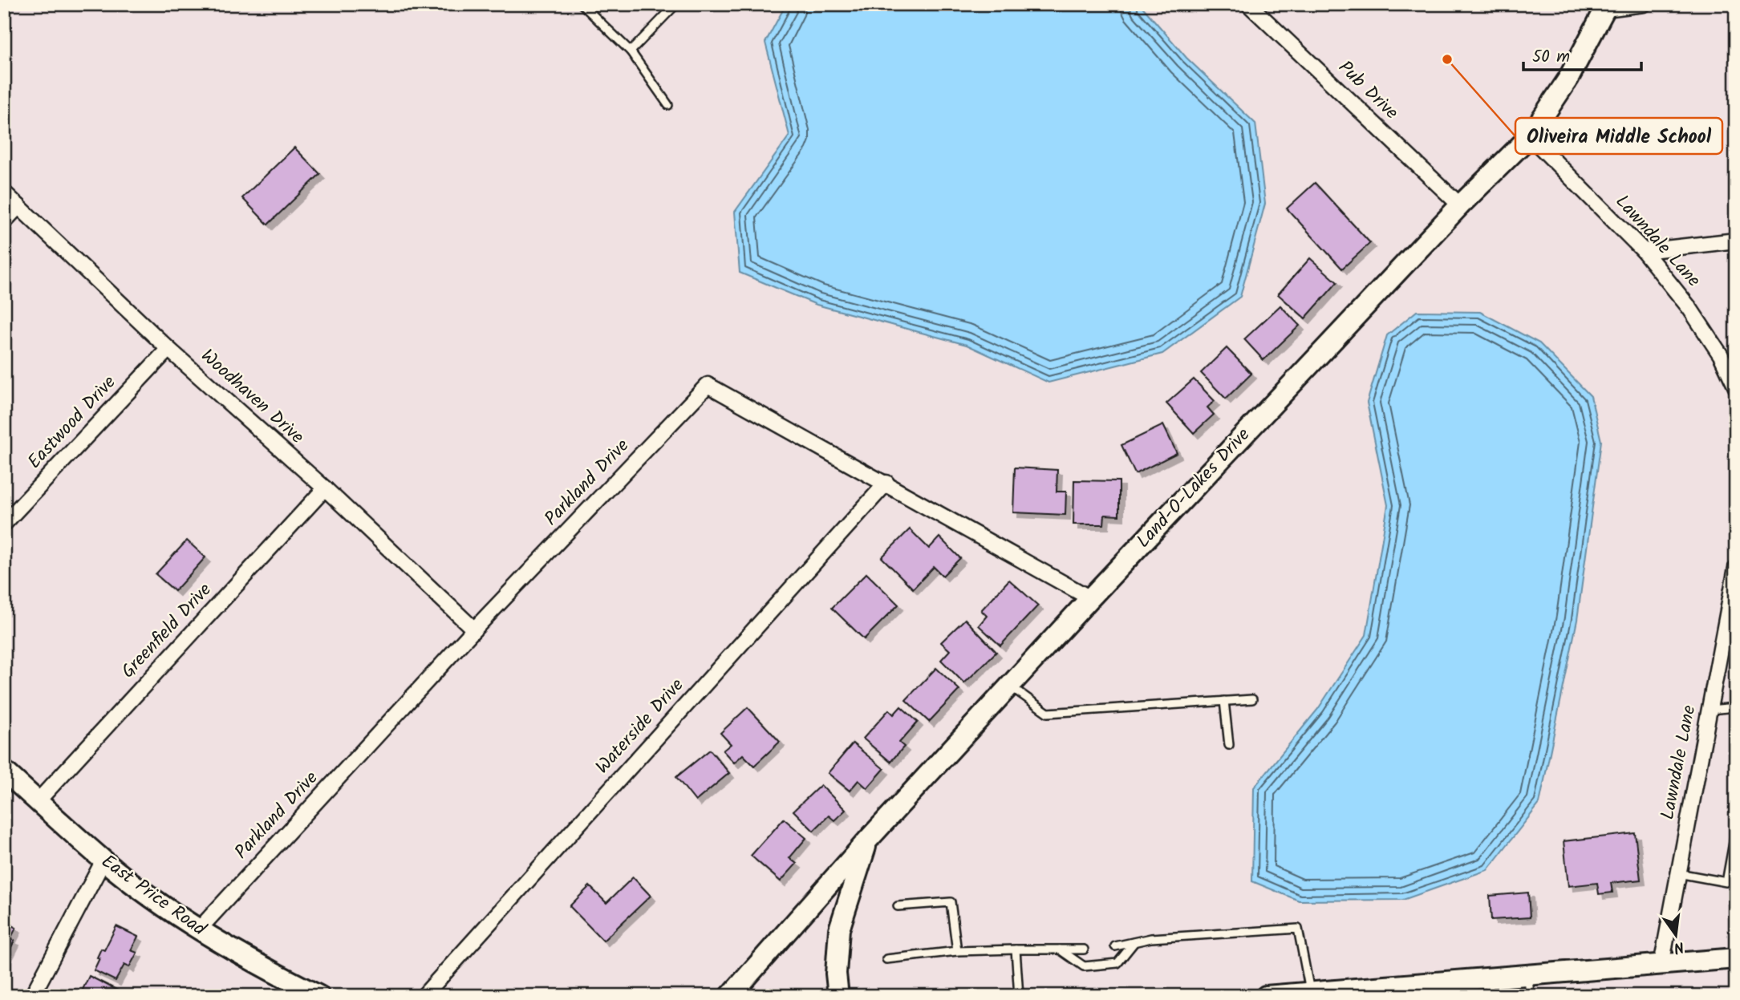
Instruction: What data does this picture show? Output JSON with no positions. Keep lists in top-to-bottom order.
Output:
{
  "streets": {
    "street": [
      "Pub Drive",
      "Lawndale Lane",
      "Woodhaven Drive",
      "Eastwood Drive",
      "Parkland Drive",
      "Land-O-Lakes Drive",
      "Greenfield Drive",
      "Waterside Drive",
      "East Price Road"
    ]
  },
  "crossings": [
    ["Pub Drive", "Land-O-Lakes Drive"],
    ["Lawndale Lane", "Land-O-Lakes Drive"],
    ["Woodhaven Drive", "Eastwood Drive"],
    ["Woodhaven Drive", "Parkland Drive"],
    ["Woodhaven Drive", "Greenfield Drive"],
    ["Parkland Drive", "Land-O-Lakes Drive"],
    ["Parkland Drive", "Waterside Drive"],
    ["Parkland Drive", "East Price Road"],
    ["Greenfield Drive", "East Price Road"]
  ],
  "places": ["Oliveira Middle School"],
  "scale_bar": "50 m",
  "north": "bottom"
}
